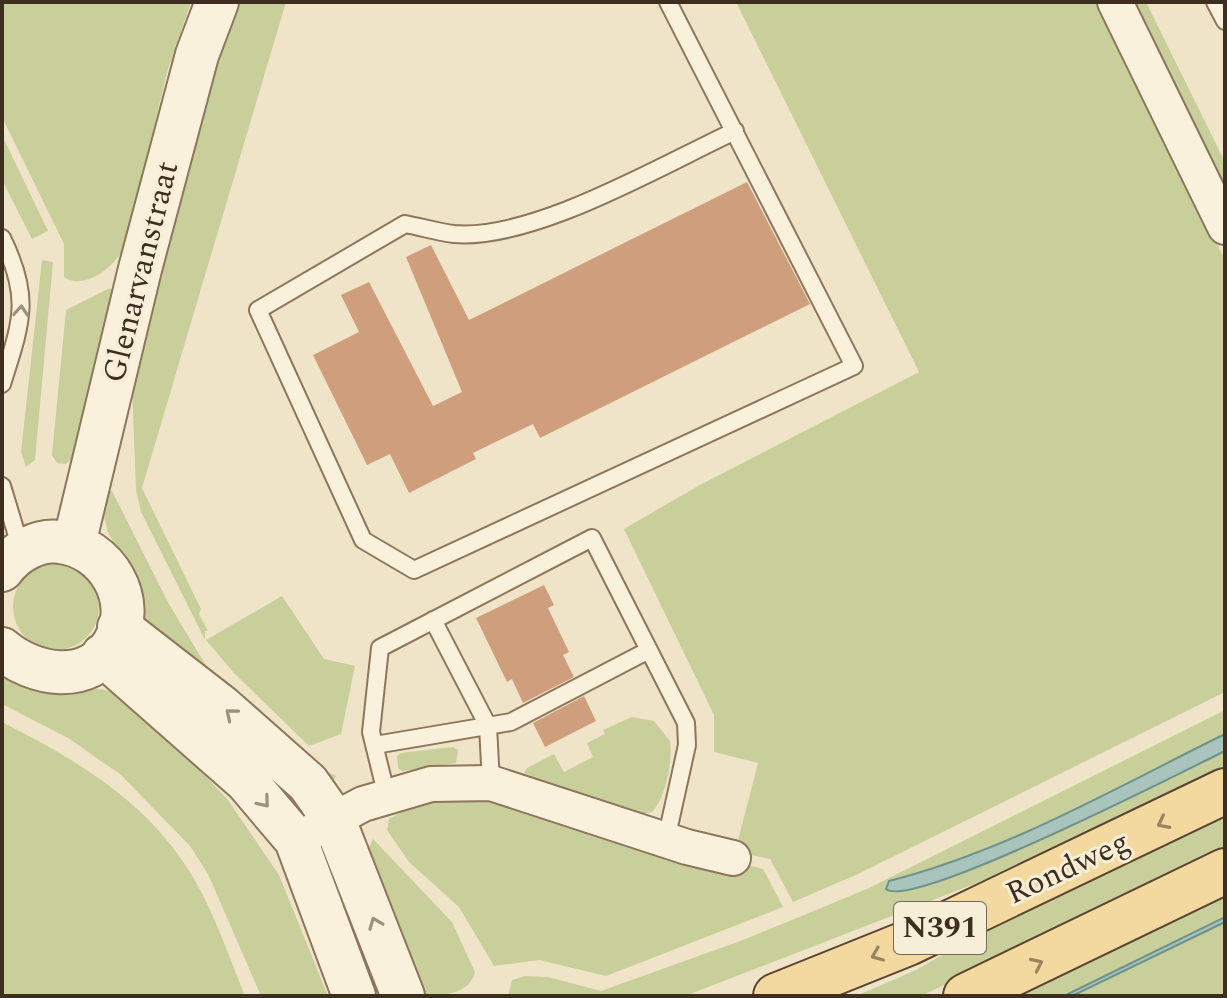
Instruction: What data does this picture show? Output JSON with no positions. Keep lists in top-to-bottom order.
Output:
{
  "streets": {
    "main road": ["Rondweg", "N391"],
    "street": ["Glenarvanstraat"]
  }
}
